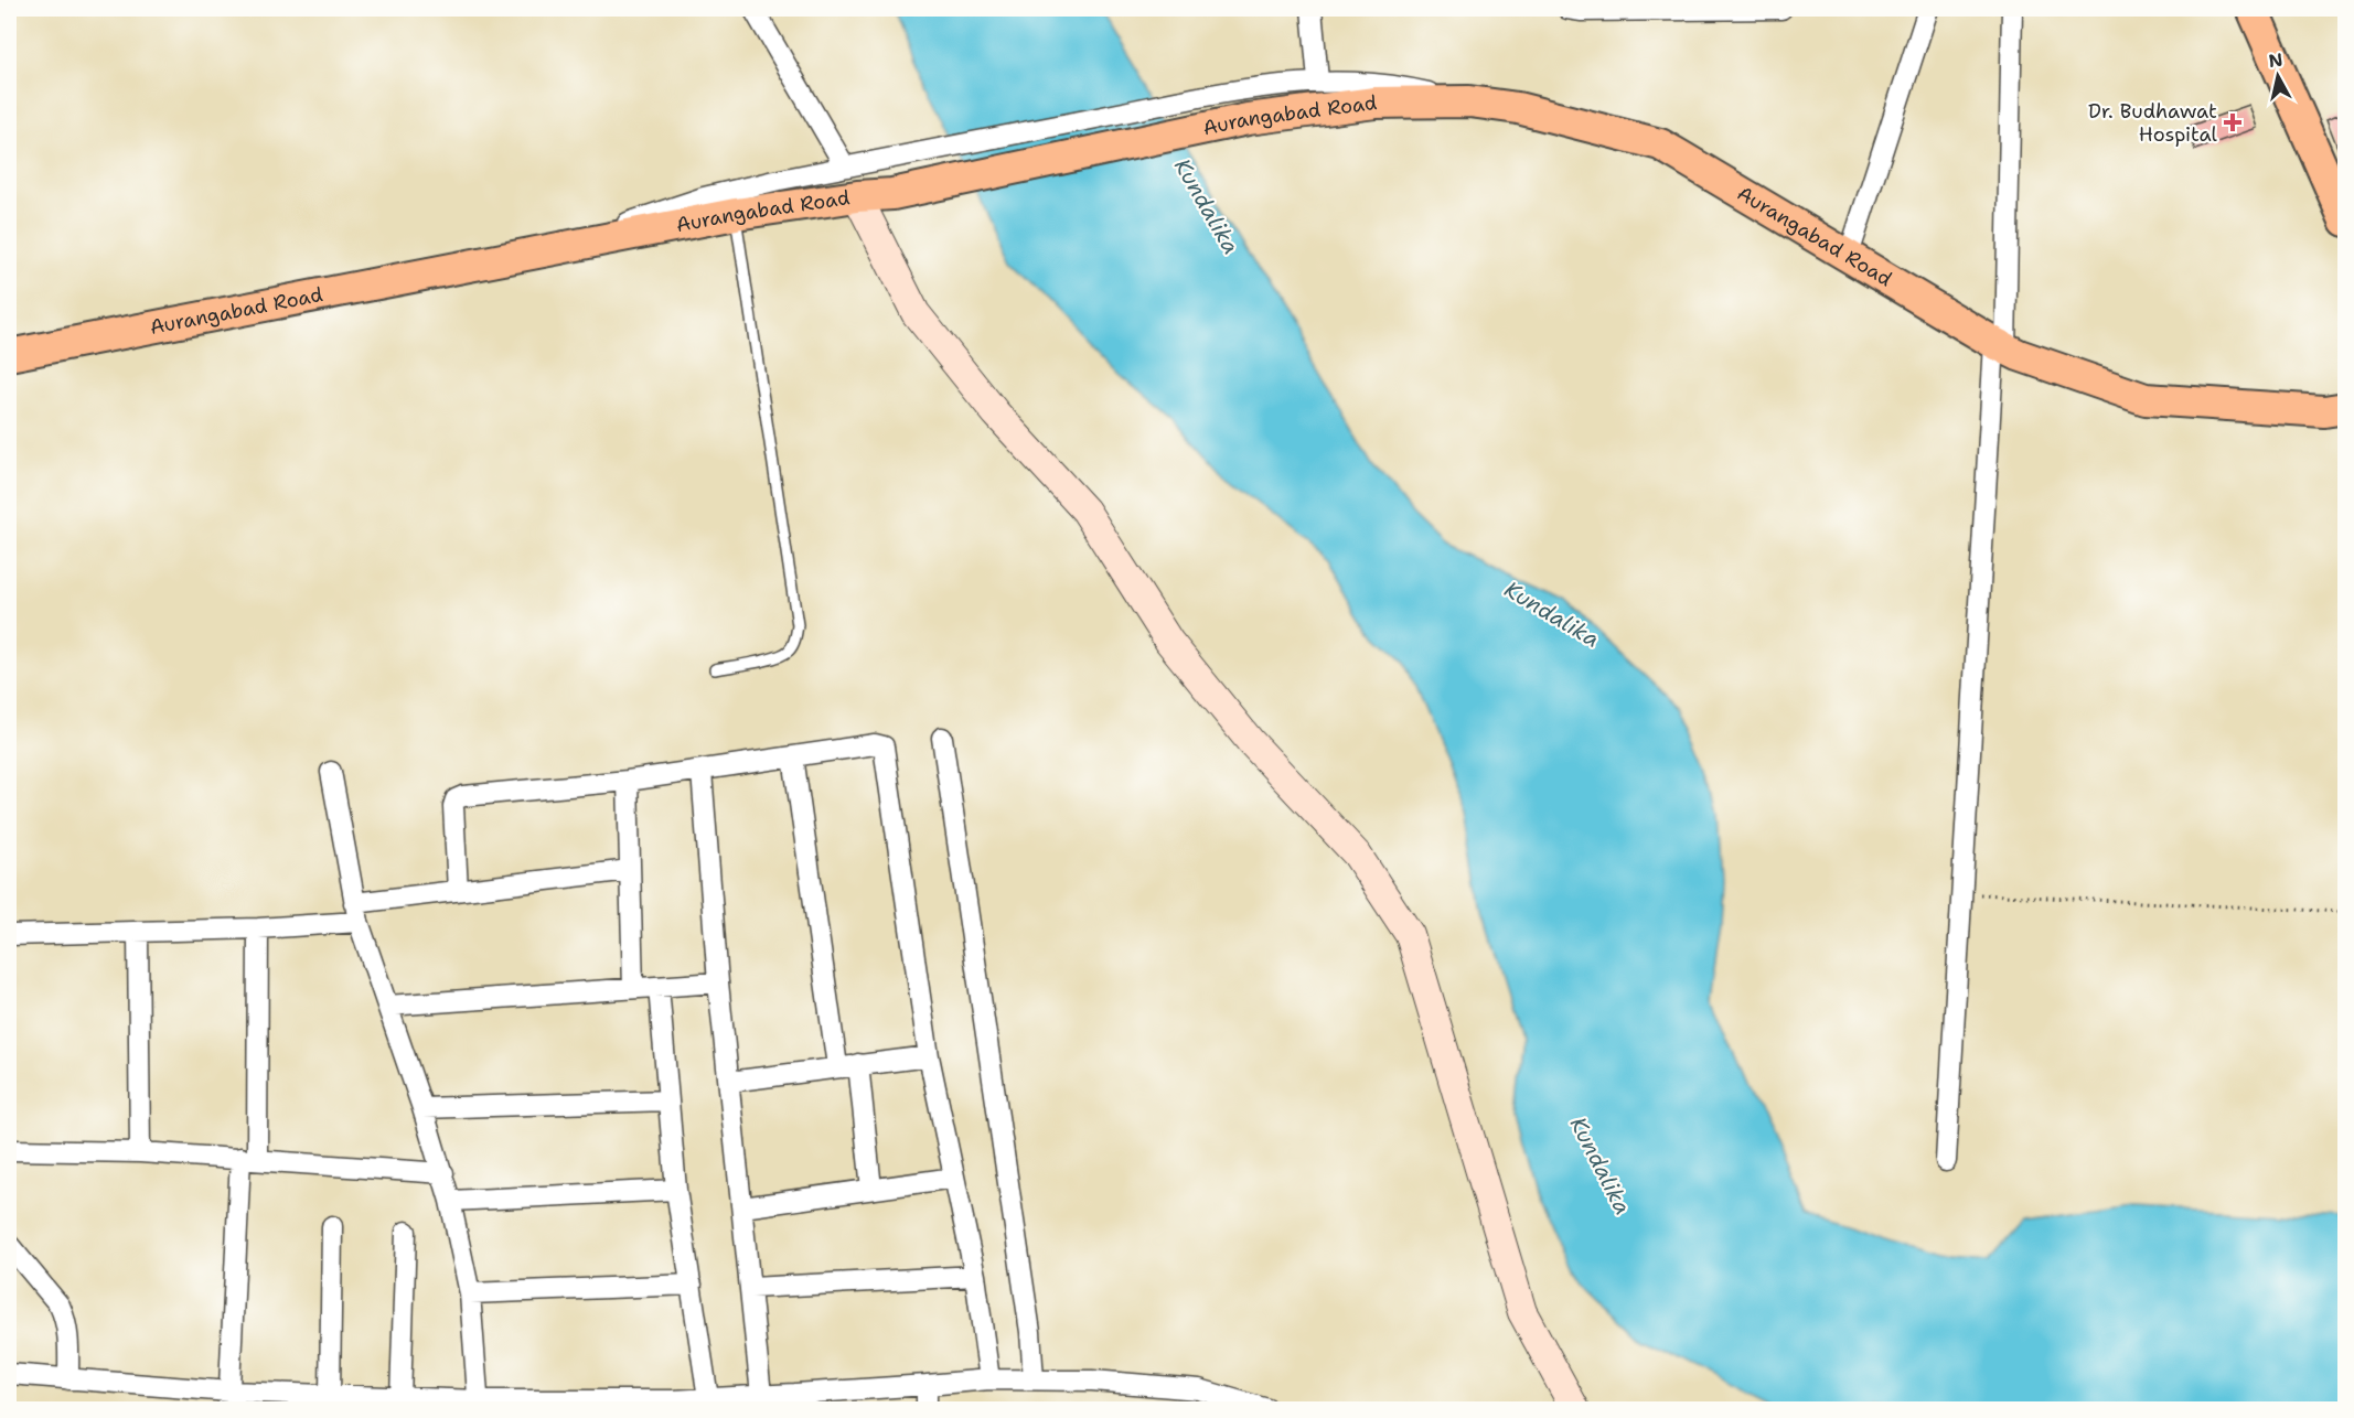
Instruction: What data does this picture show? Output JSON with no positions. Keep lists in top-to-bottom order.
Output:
{
  "streets": {
    "main road": ["Aurangabad Road"]
  },
  "water": ["Kundalika"],
  "places": {
    "health": ["Dr. Budhawat Hospital"]
  },
  "north": "top"
}
